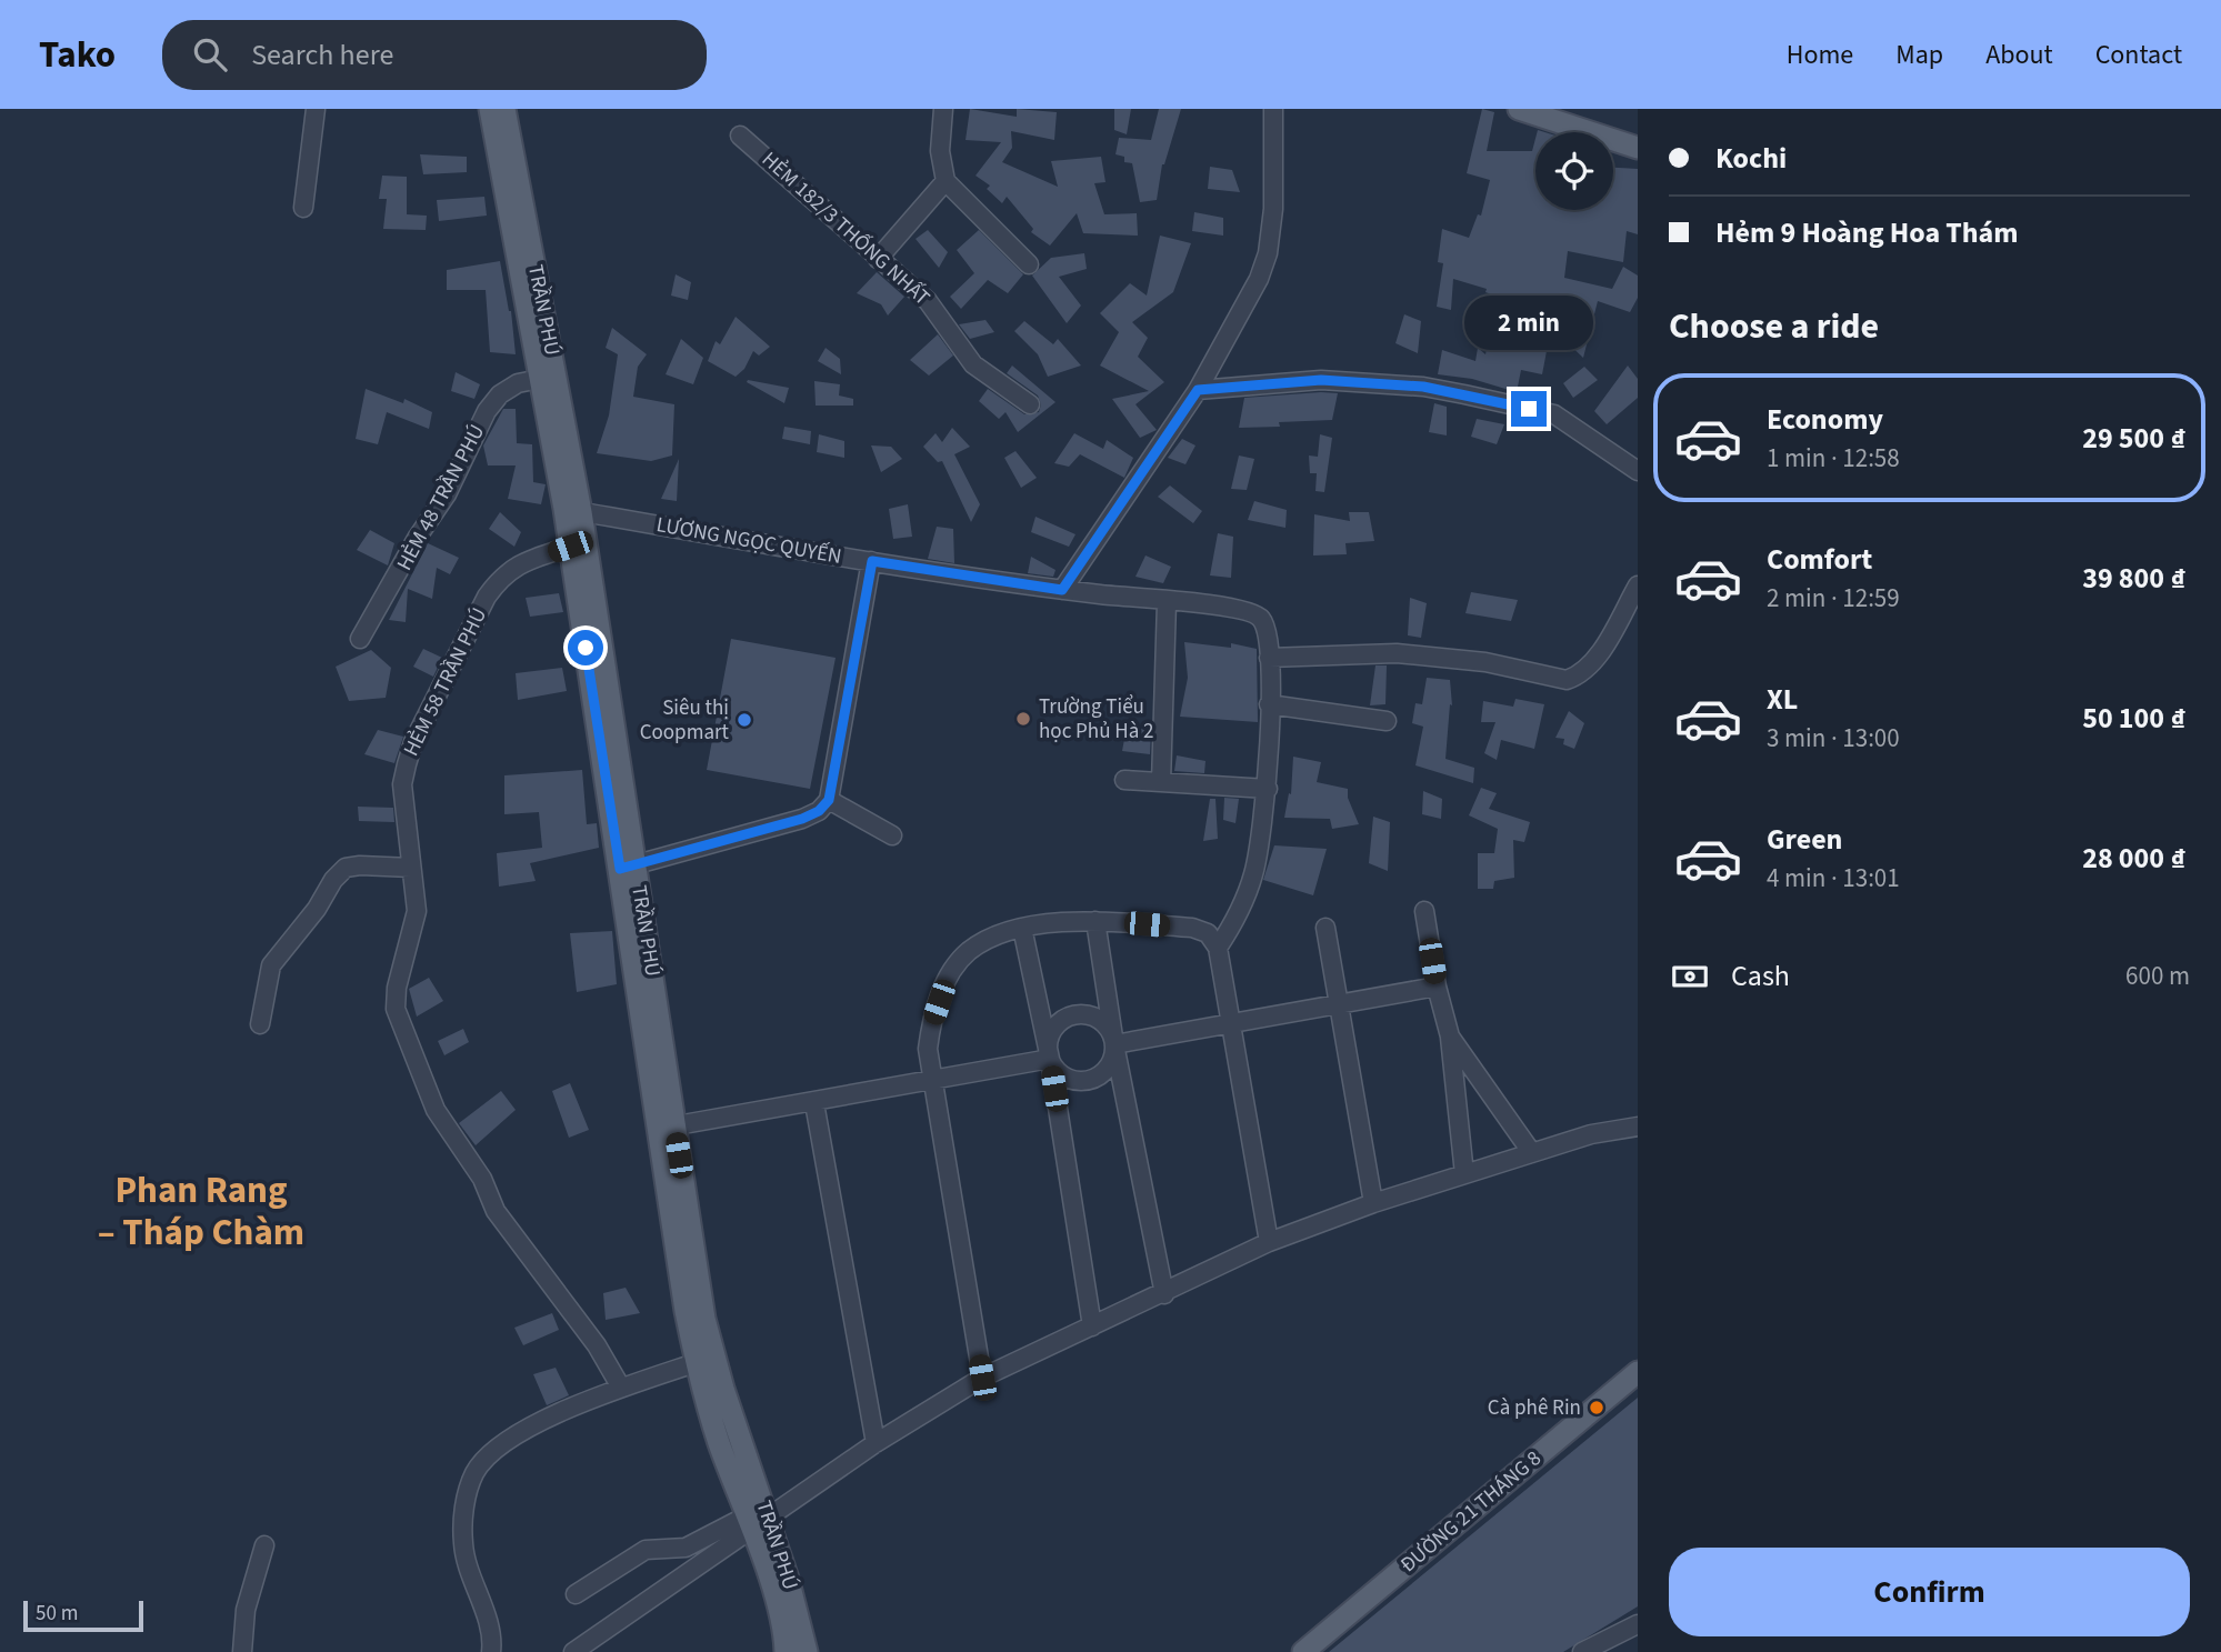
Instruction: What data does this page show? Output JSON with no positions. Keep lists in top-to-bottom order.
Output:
{
  "streets": {
    "main road": ["TRẦN PHÚ", "ĐƯỜNG 21 THÁNG 8"],
    "street": [
      "HẺM 182/3 THỐNG NHẤT",
      "HẺM 48 TRẦN PHÚ",
      "LƯƠNG NGỌC QUYẾN",
      "HẺM 58 TRẦN PHÚ"
    ]
  },
  "crossings": [
    ["TRẦN PHÚ", "HẺM 48 TRẦN PHÚ"],
    ["TRẦN PHÚ", "LƯƠNG NGỌC QUYẾN"],
    ["TRẦN PHÚ", "HẺM 58 TRẦN PHÚ"]
  ],
  "districts": ["Phan Rang – Tháp Chàm"],
  "places": ["Trường Tiểu học Phủ Hà 2", "Siêu thị Coopmart", "Cà phê Rin"],
  "scale_bar": "50 m",
  "page": {
    "header": "Tako",
    "search": "Search here",
    "nav": [
      "Home",
      "Map",
      "About",
      "Contact"
    ],
    "banner": ["Kochi", "Hẻm 9 Hoàng Hoa Thám"],
    "heading": "Choose a ride",
    "bubble": "2 min",
    "list": [
      {
        "name": "Economy",
        "note": "1 min · 12:58",
        "value": "29 500 ₫"
      },
      {
        "name": "Comfort",
        "note": "2 min · 12:59",
        "value": "39 800 ₫"
      },
      {
        "name": "XL",
        "note": "3 min · 13:00",
        "value": "50 100 ₫"
      },
      {
        "name": "Green",
        "note": "4 min · 13:01",
        "value": "28 000 ₫"
      }
    ],
    "pay": ["Cash", "600 m"],
    "buttons": "Confirm",
    "scale": "50 m"
  }
}
